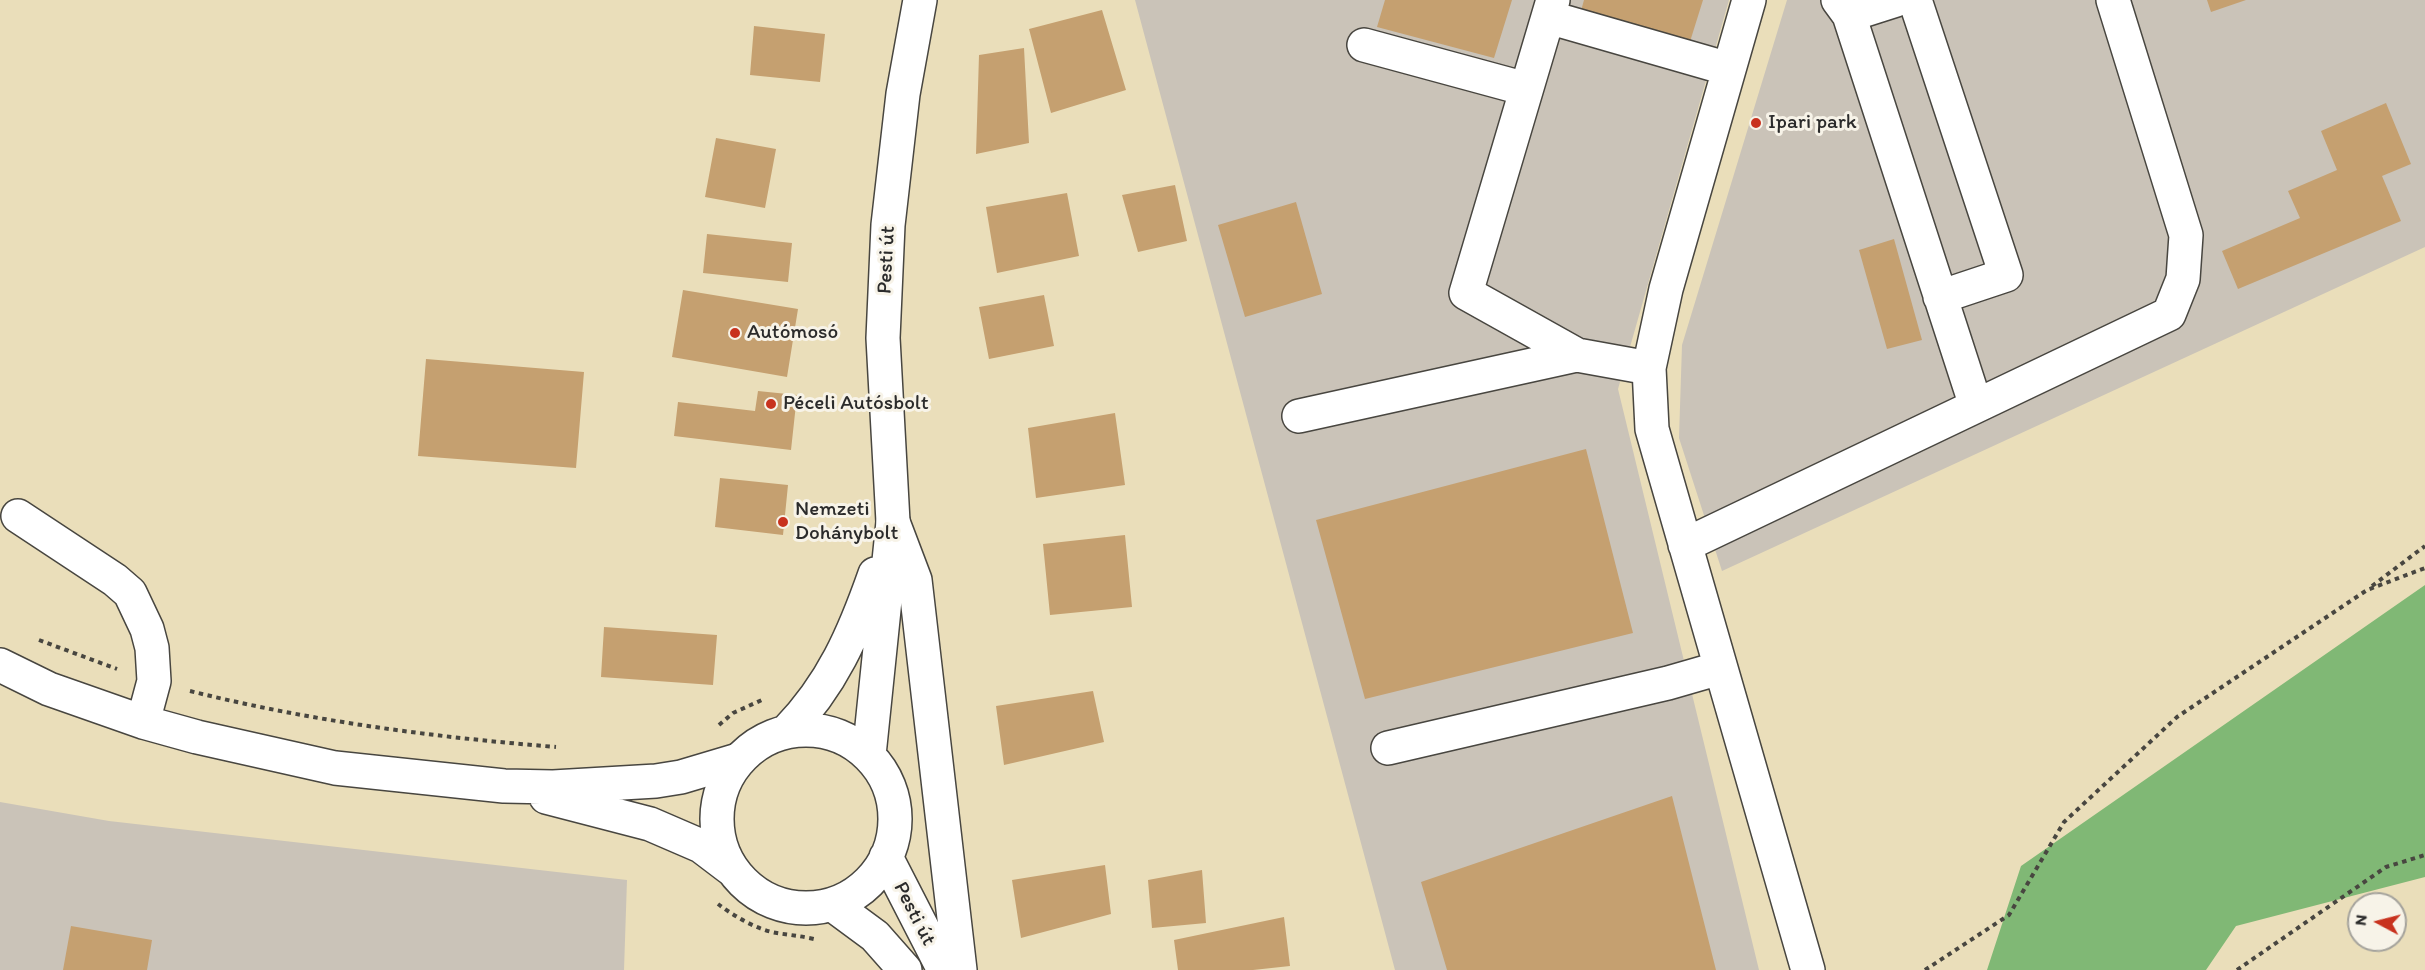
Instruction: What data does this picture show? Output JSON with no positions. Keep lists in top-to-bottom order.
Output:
{
  "streets": {
    "street": ["Pesti út"]
  },
  "places": [
    "Ipari park",
    "Autómosó",
    "Péceli Autósbolt",
    "Nemzeti Dohánybolt"
  ],
  "north": "left"
}
